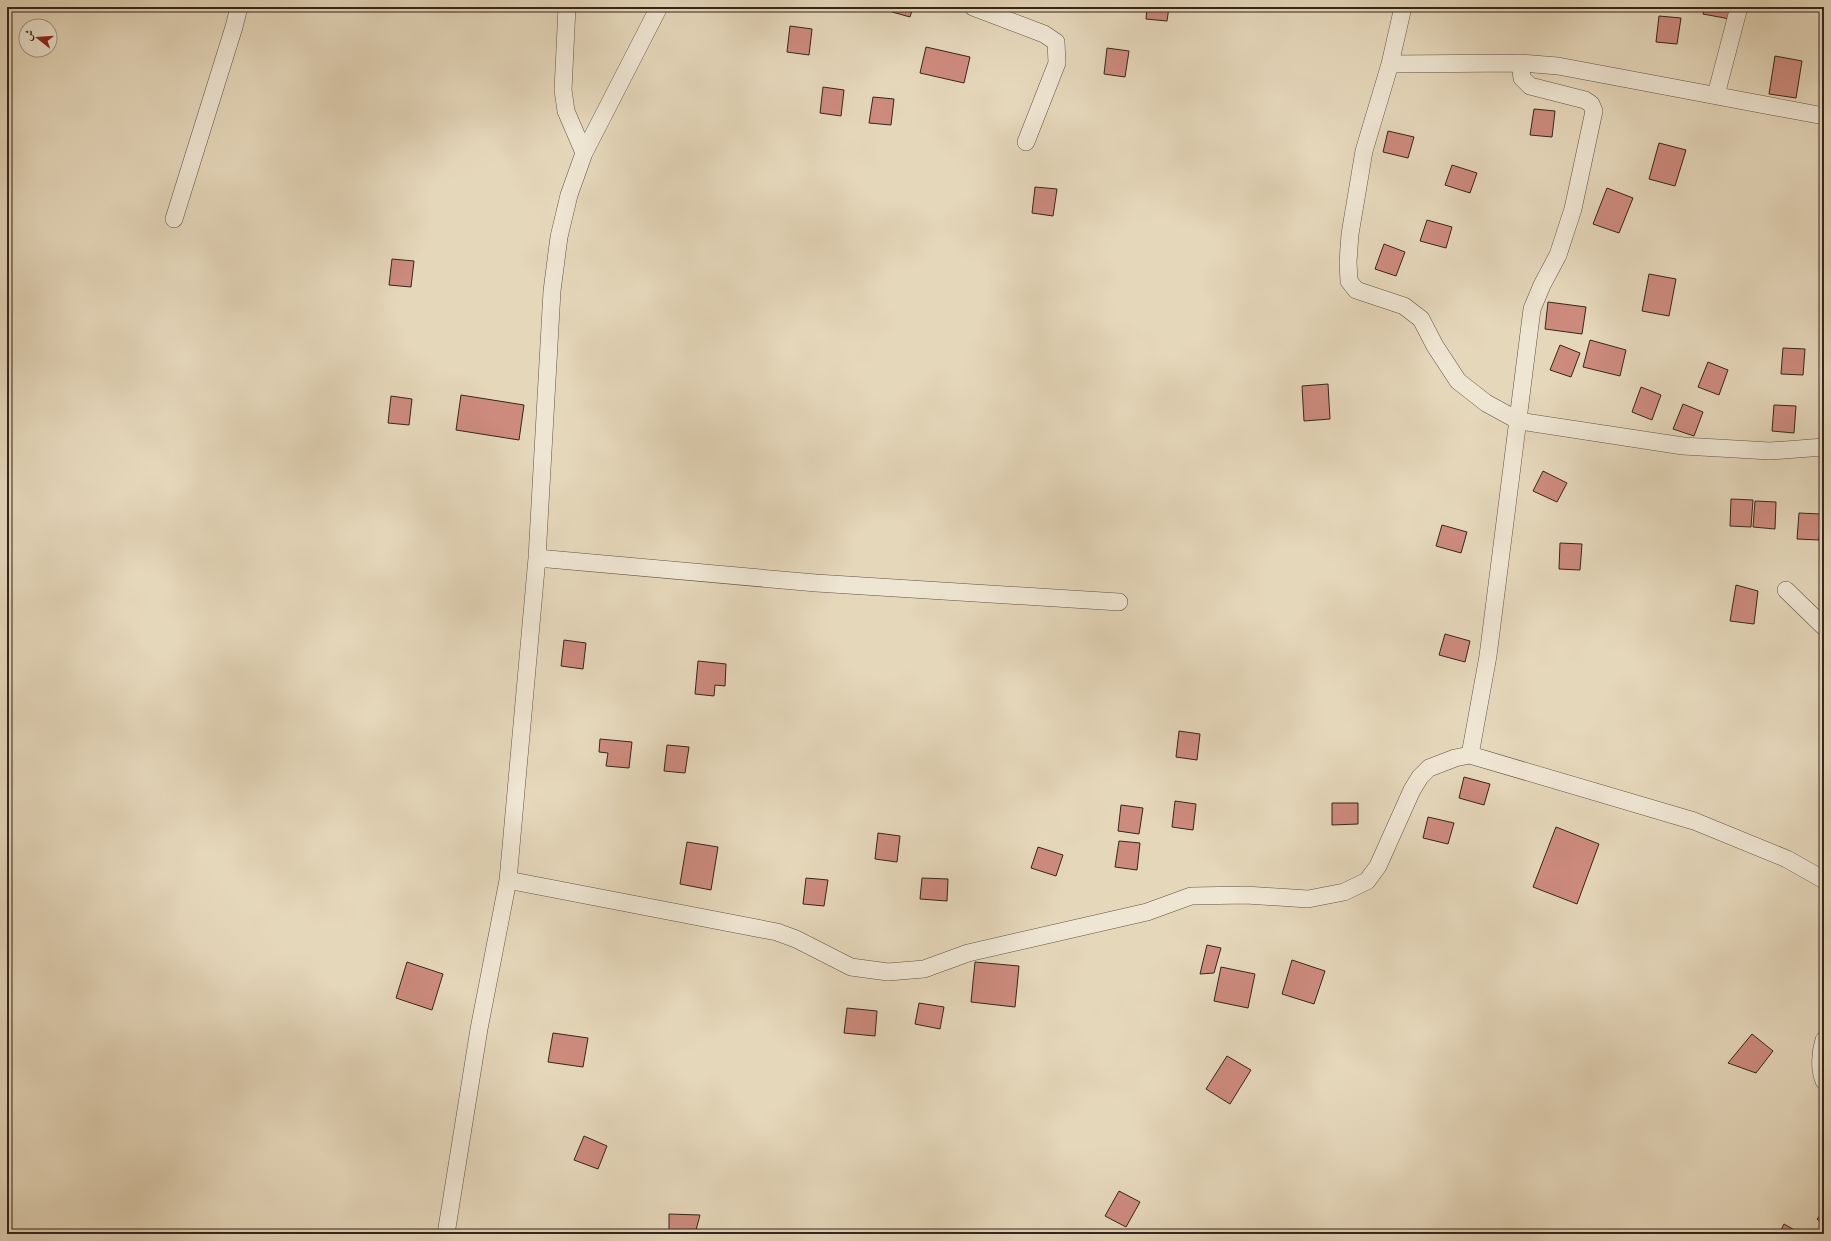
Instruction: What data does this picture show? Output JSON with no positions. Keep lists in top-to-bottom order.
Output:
{
  "north": "left"
}
